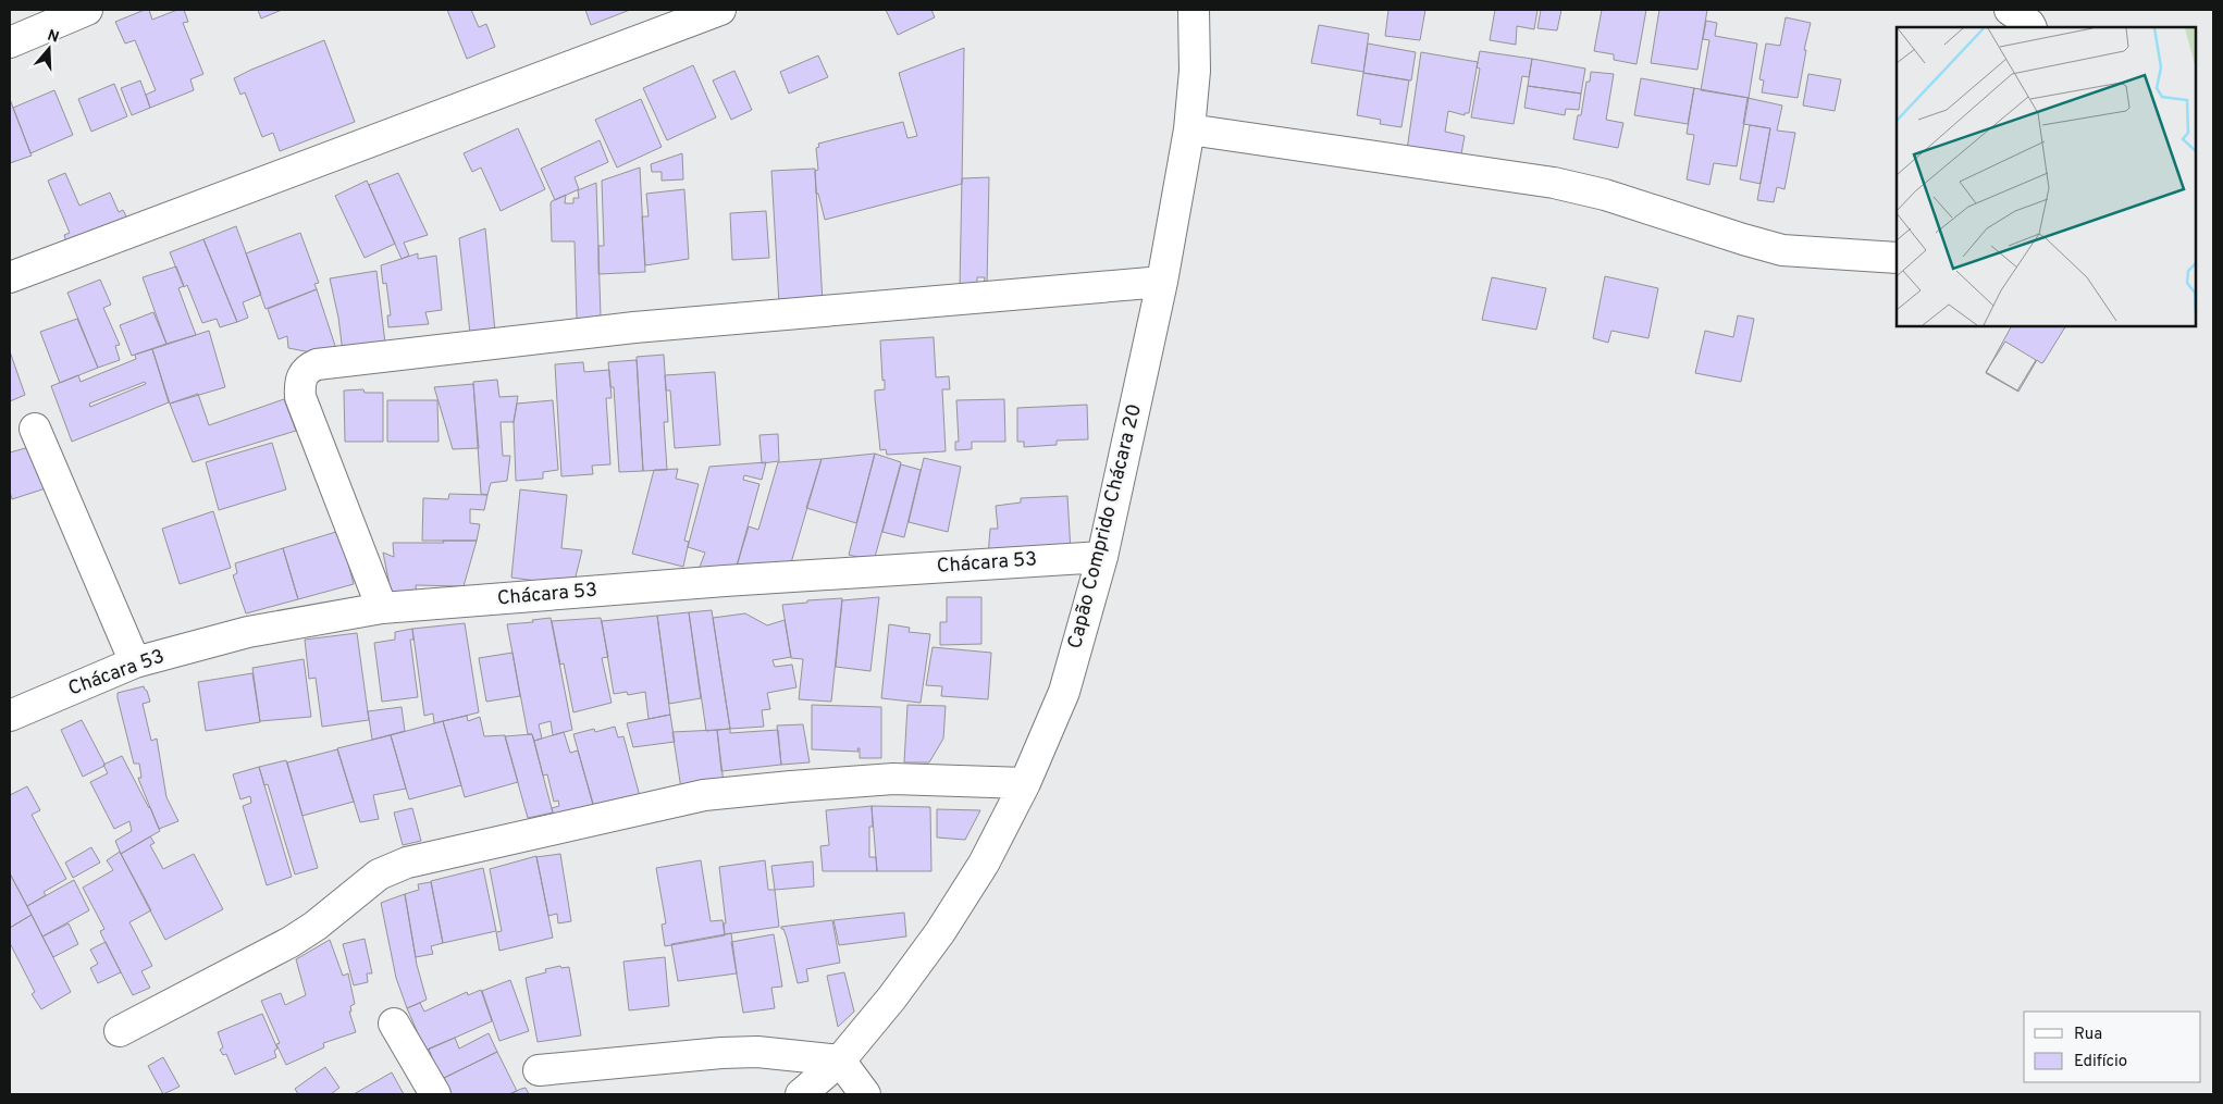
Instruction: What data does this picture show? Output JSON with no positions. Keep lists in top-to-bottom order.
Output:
{
  "streets": {
    "street": ["Capão Comprido Chácara 20", "Chácara 53"]
  },
  "crossings": [
    ["Capão Comprido Chácara 20", "Chácara 53"]
  ],
  "legend": ["Rua", "Edifício"],
  "north": "top"
}
